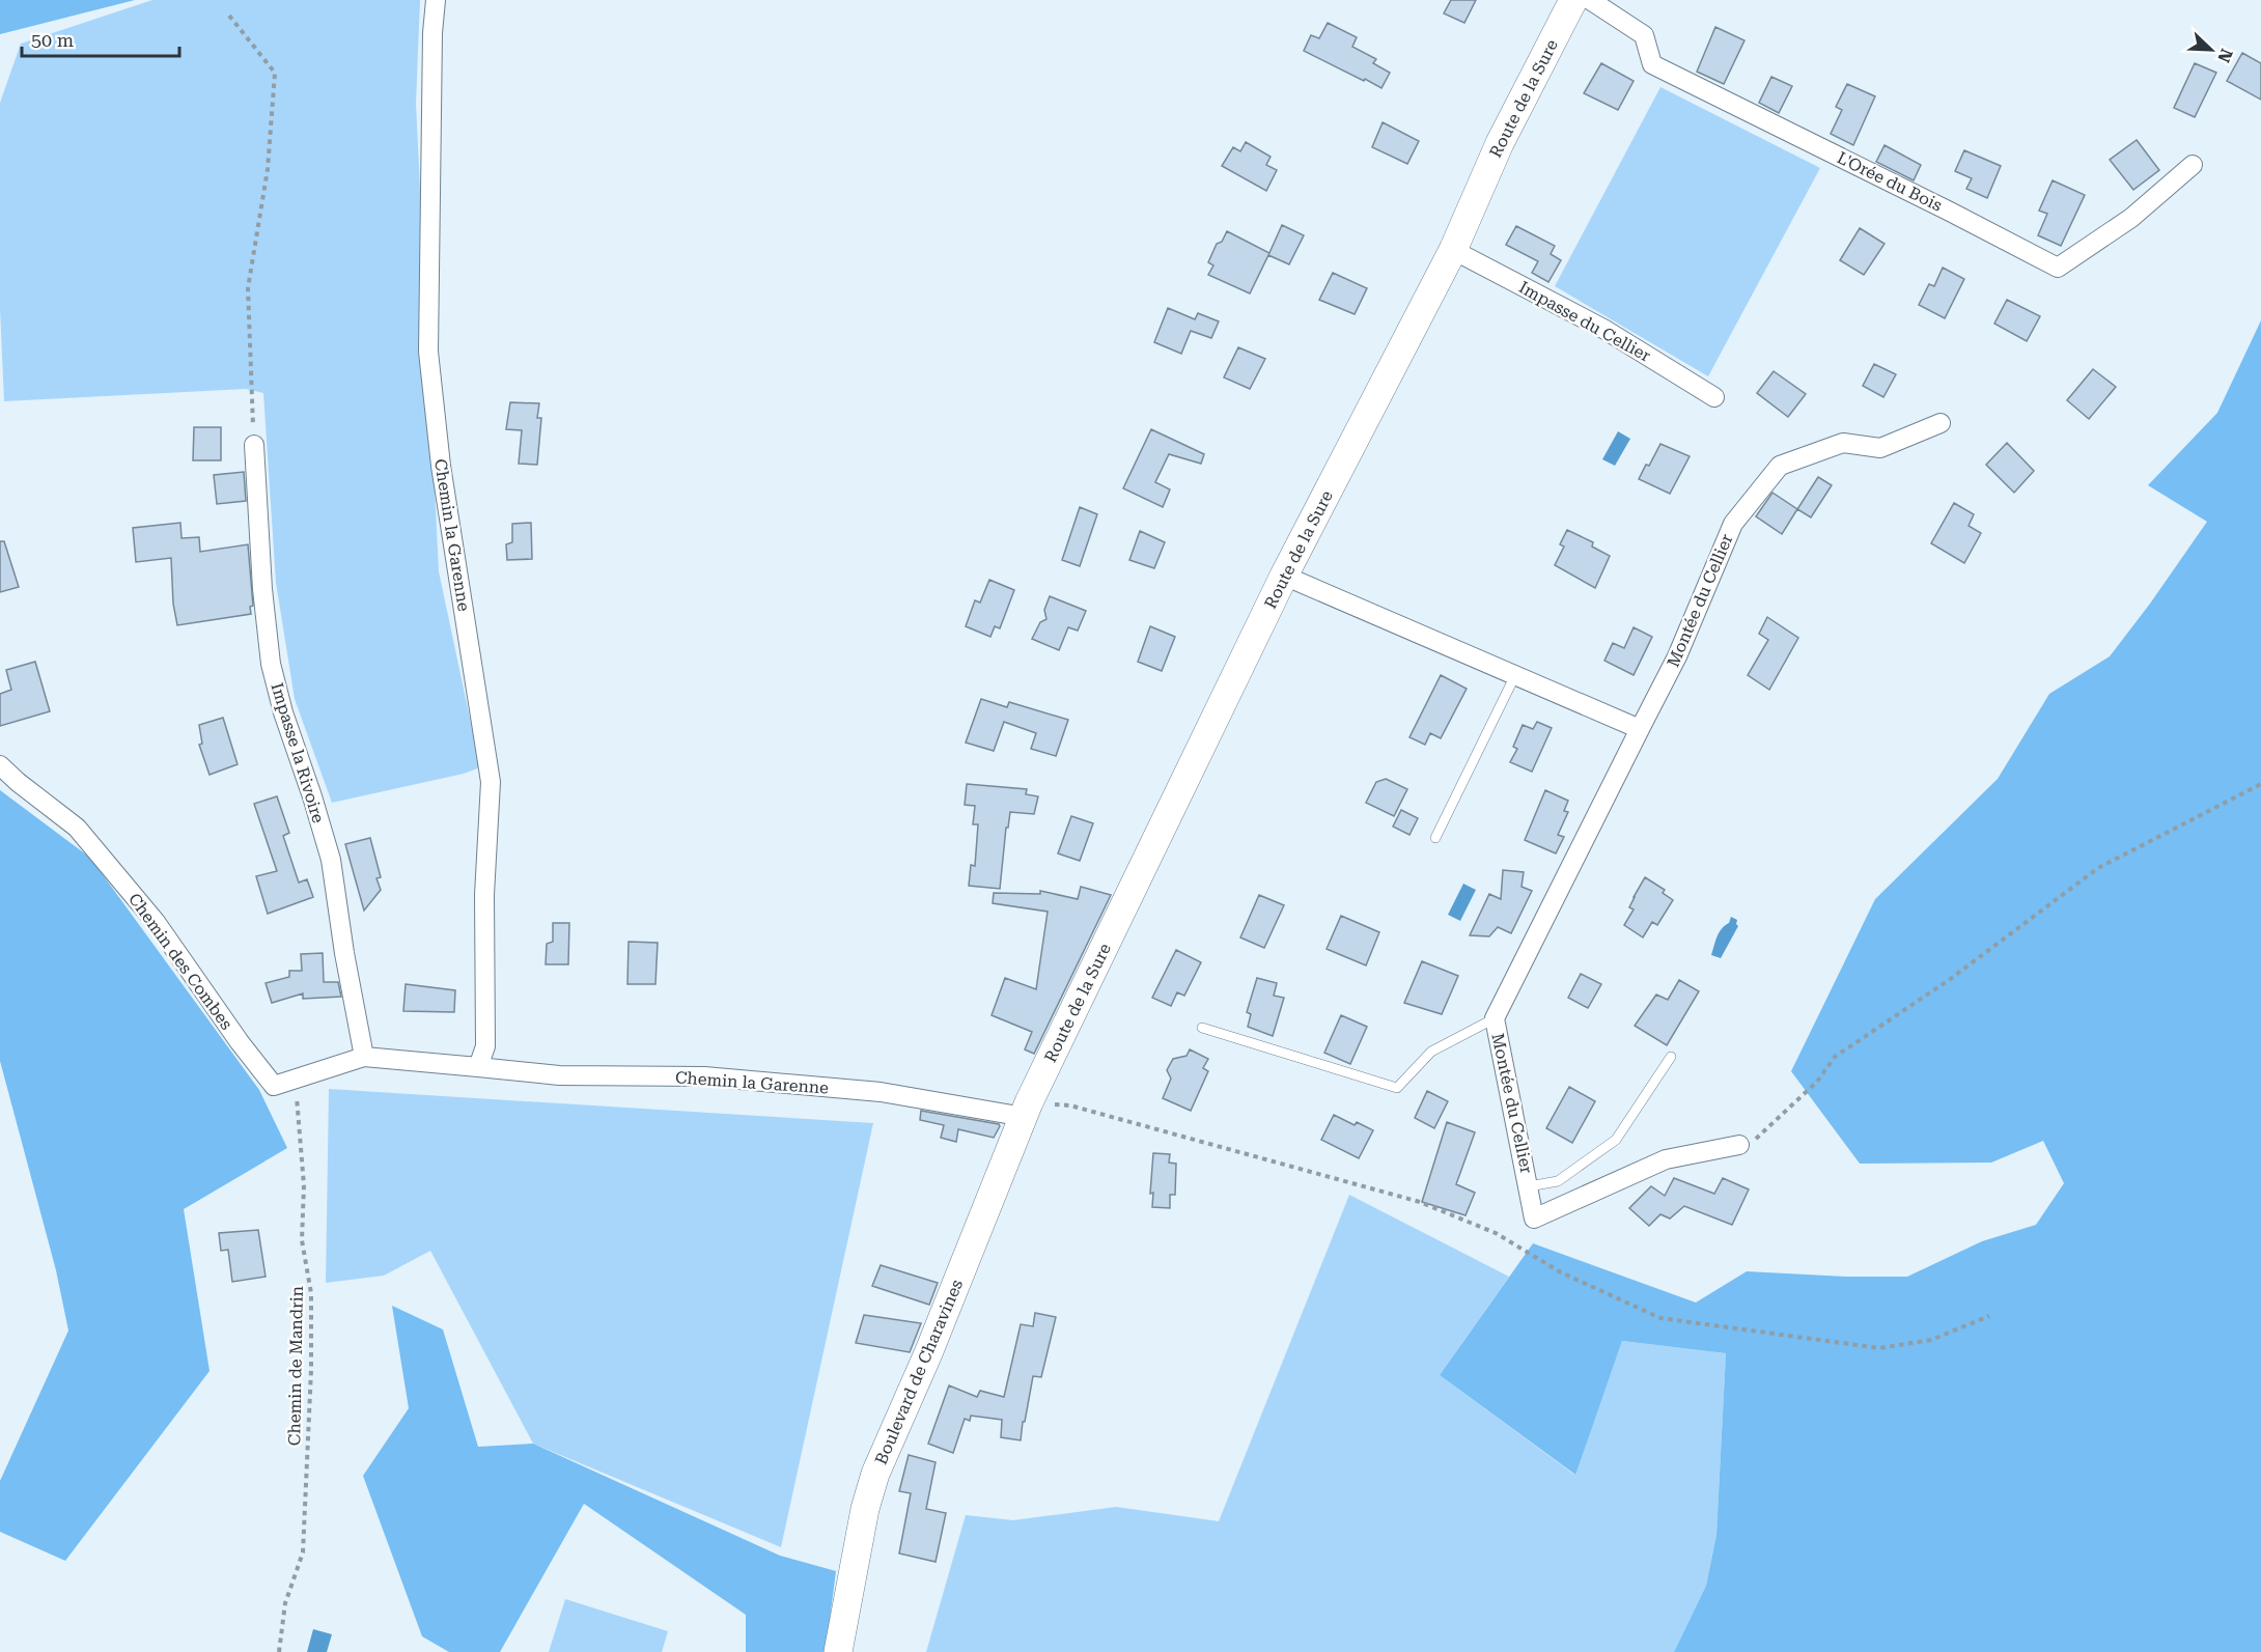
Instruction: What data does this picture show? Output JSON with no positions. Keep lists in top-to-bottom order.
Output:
{
  "streets": {
    "main road": ["Route de la Sure", "Boulevard de Charavines"],
    "street": [
      "L'Orée du Bois",
      "Impasse du Cellier",
      "Chemin la Garenne",
      "Montée du Cellier",
      "Impasse la Rivoire",
      "Chemin des Combes"
    ],
    "path": ["Chemin de Mandrin"]
  },
  "crossings": [
    ["Route de la Sure", "Impasse du Cellier"],
    ["Route de la Sure", "Chemin la Garenne"],
    ["Route de la Sure", "Boulevard de Charavines"],
    ["Chemin la Garenne", "Impasse la Rivoire"],
    ["Chemin la Garenne", "Chemin des Combes"],
    ["Chemin la Garenne", "Chemin de Mandrin"],
    ["Chemin la Garenne", "Boulevard de Charavines"]
  ],
  "scale_bar": "50 m",
  "north": "bottom right"
}
